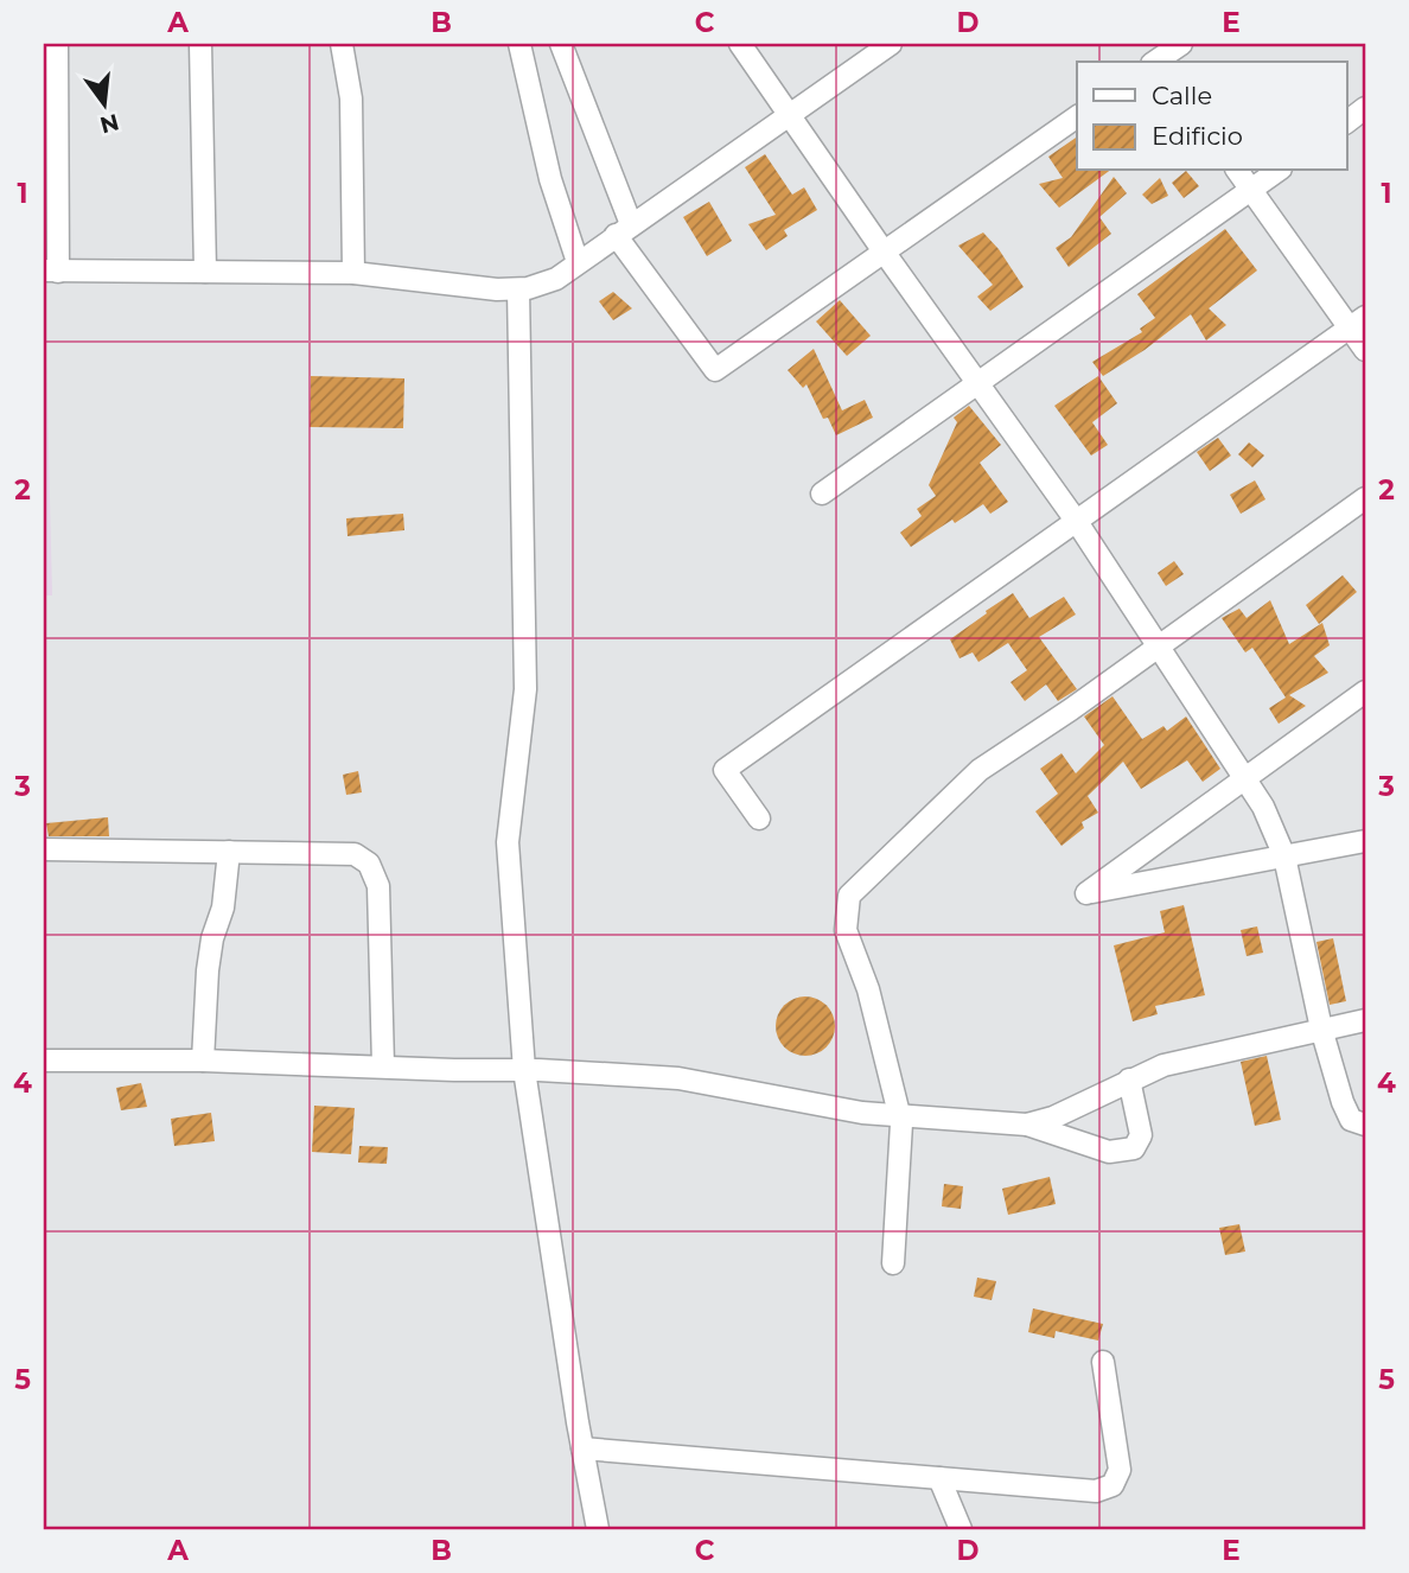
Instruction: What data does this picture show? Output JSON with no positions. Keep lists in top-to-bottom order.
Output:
{
  "legend": ["Calle", "Edificio"],
  "north": "bottom",
  "grid": {
    "columns": [
      "A",
      "B",
      "C",
      "D",
      "E"
    ],
    "rows": [
      "1",
      "2",
      "3",
      "4",
      "5"
    ]
  }
}
